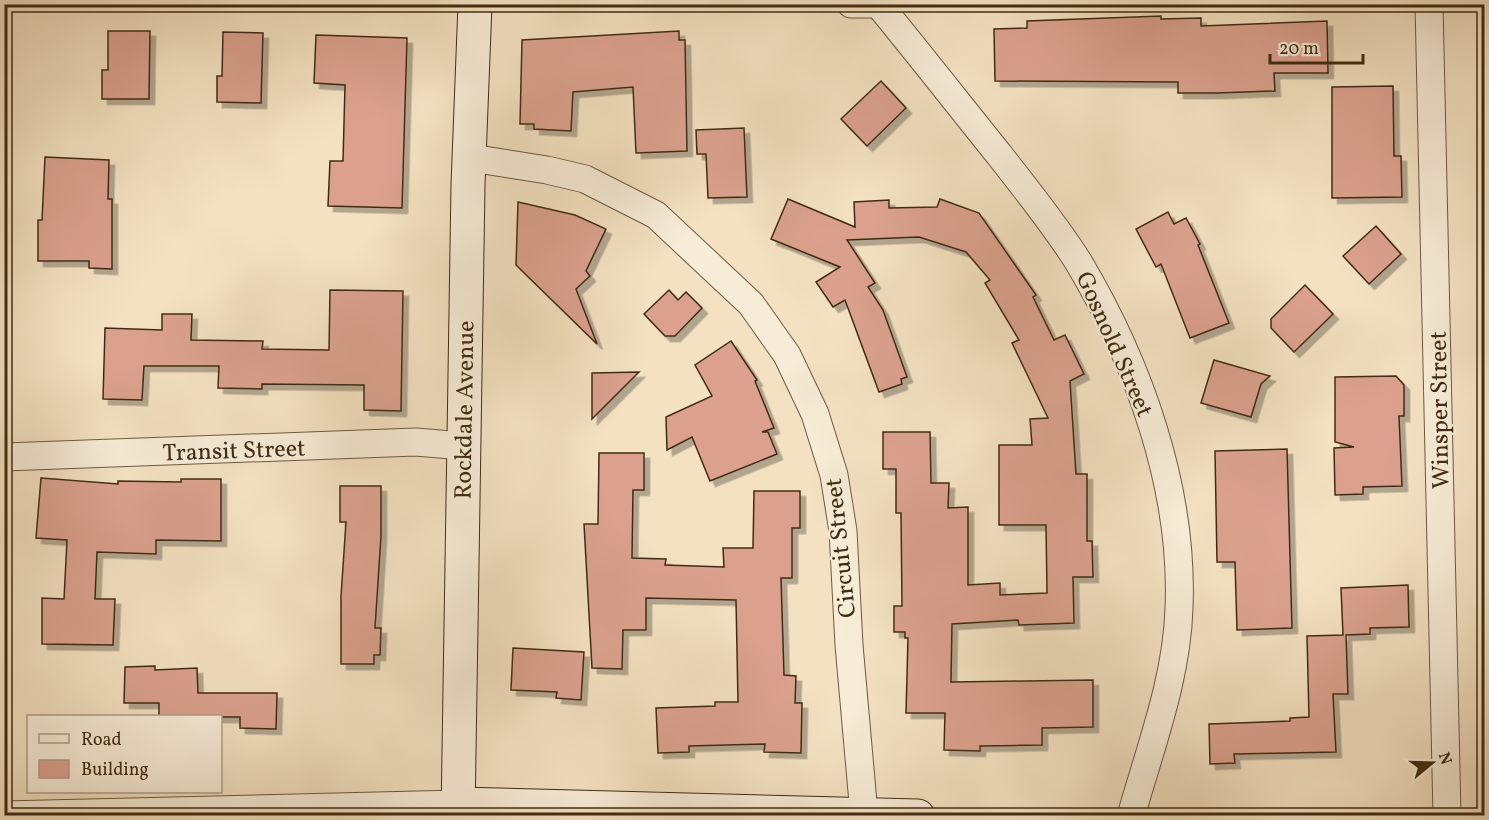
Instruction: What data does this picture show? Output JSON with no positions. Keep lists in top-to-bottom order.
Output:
{
  "streets": {
    "main road": ["Rockdale Avenue"],
    "street": [
      "Gosnold Street",
      "Winsper Street",
      "Transit Street",
      "Circuit Street"
    ]
  },
  "crossings": [
    ["Rockdale Avenue", "Transit Street"],
    ["Rockdale Avenue", "Circuit Street"]
  ],
  "legend": ["Road", "Building"],
  "scale_bar": "20 m",
  "north": "right"
}
